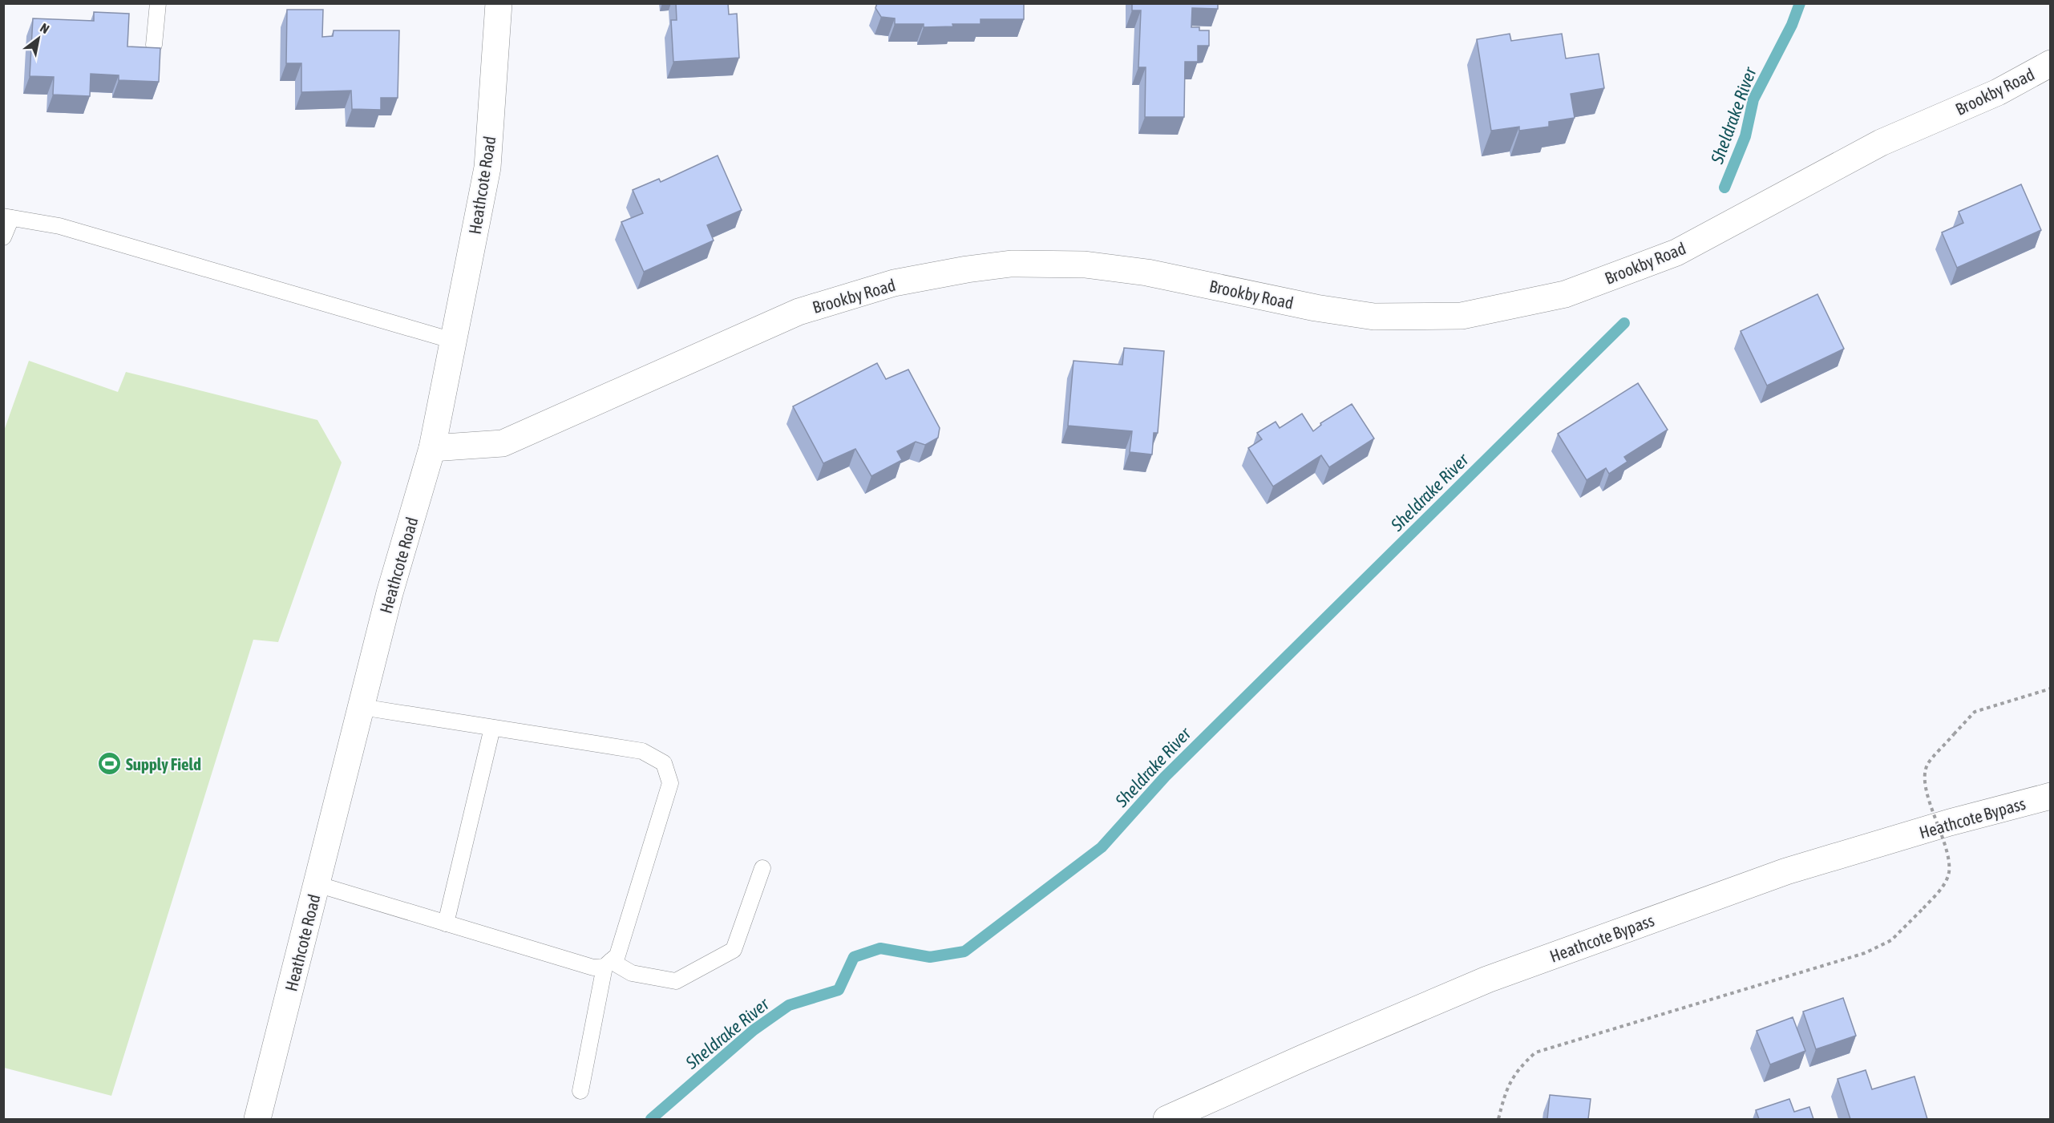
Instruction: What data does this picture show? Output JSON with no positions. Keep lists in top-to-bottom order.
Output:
{
  "streets": {
    "street": ["Brookby Road", "Heathcote Road", "Heathcote Bypass"]
  },
  "crossings": [
    ["Brookby Road", "Heathcote Road"]
  ],
  "water": ["Sheldrake River"],
  "places": {
    "sports": ["Supply Field"]
  },
  "north": "top right"
}
